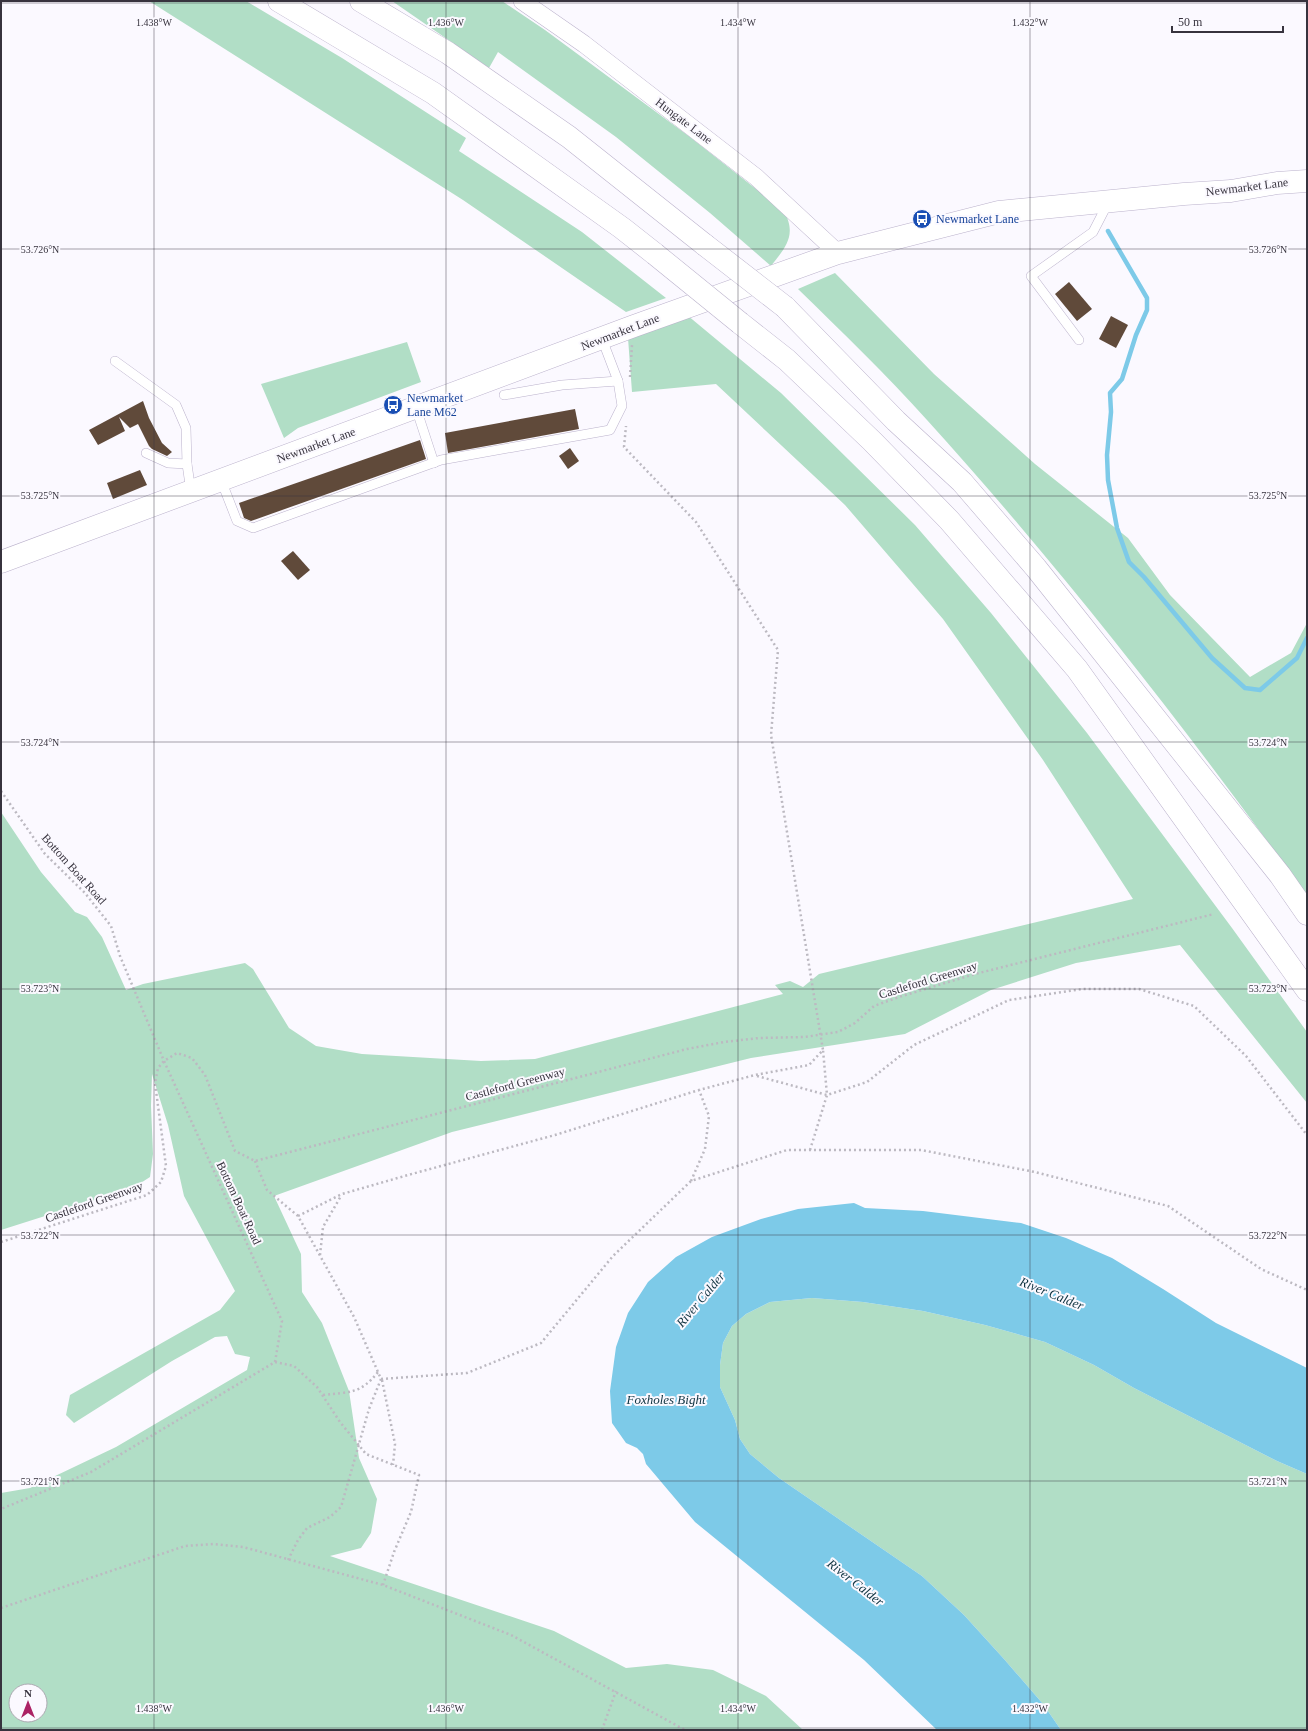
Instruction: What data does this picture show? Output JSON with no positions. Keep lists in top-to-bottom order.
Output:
{
  "streets": {
    "main road": ["Newmarket Lane"],
    "street": ["Hungate Lane"],
    "path": ["Bottom Boat Road", "Castleford Greenway"]
  },
  "crossings": [
    ["Hungate Lane", "Newmarket Lane"],
    ["Bottom Boat Road", "Castleford Greenway"]
  ],
  "water": ["River Calder", "Foxholes Bight"],
  "places": {
    "bus stop": ["Newmarket Lane", "Newmarket Lane M62"]
  },
  "scale_bar": "50 m",
  "north": "top",
  "coordinates": [
    "1.438°W",
    "1.436°W",
    "1.434°W",
    "1.432°W",
    "53.726°N",
    "53.725°N",
    "53.724°N",
    "53.723°N",
    "53.722°N",
    "53.721°N"
  ]
}
